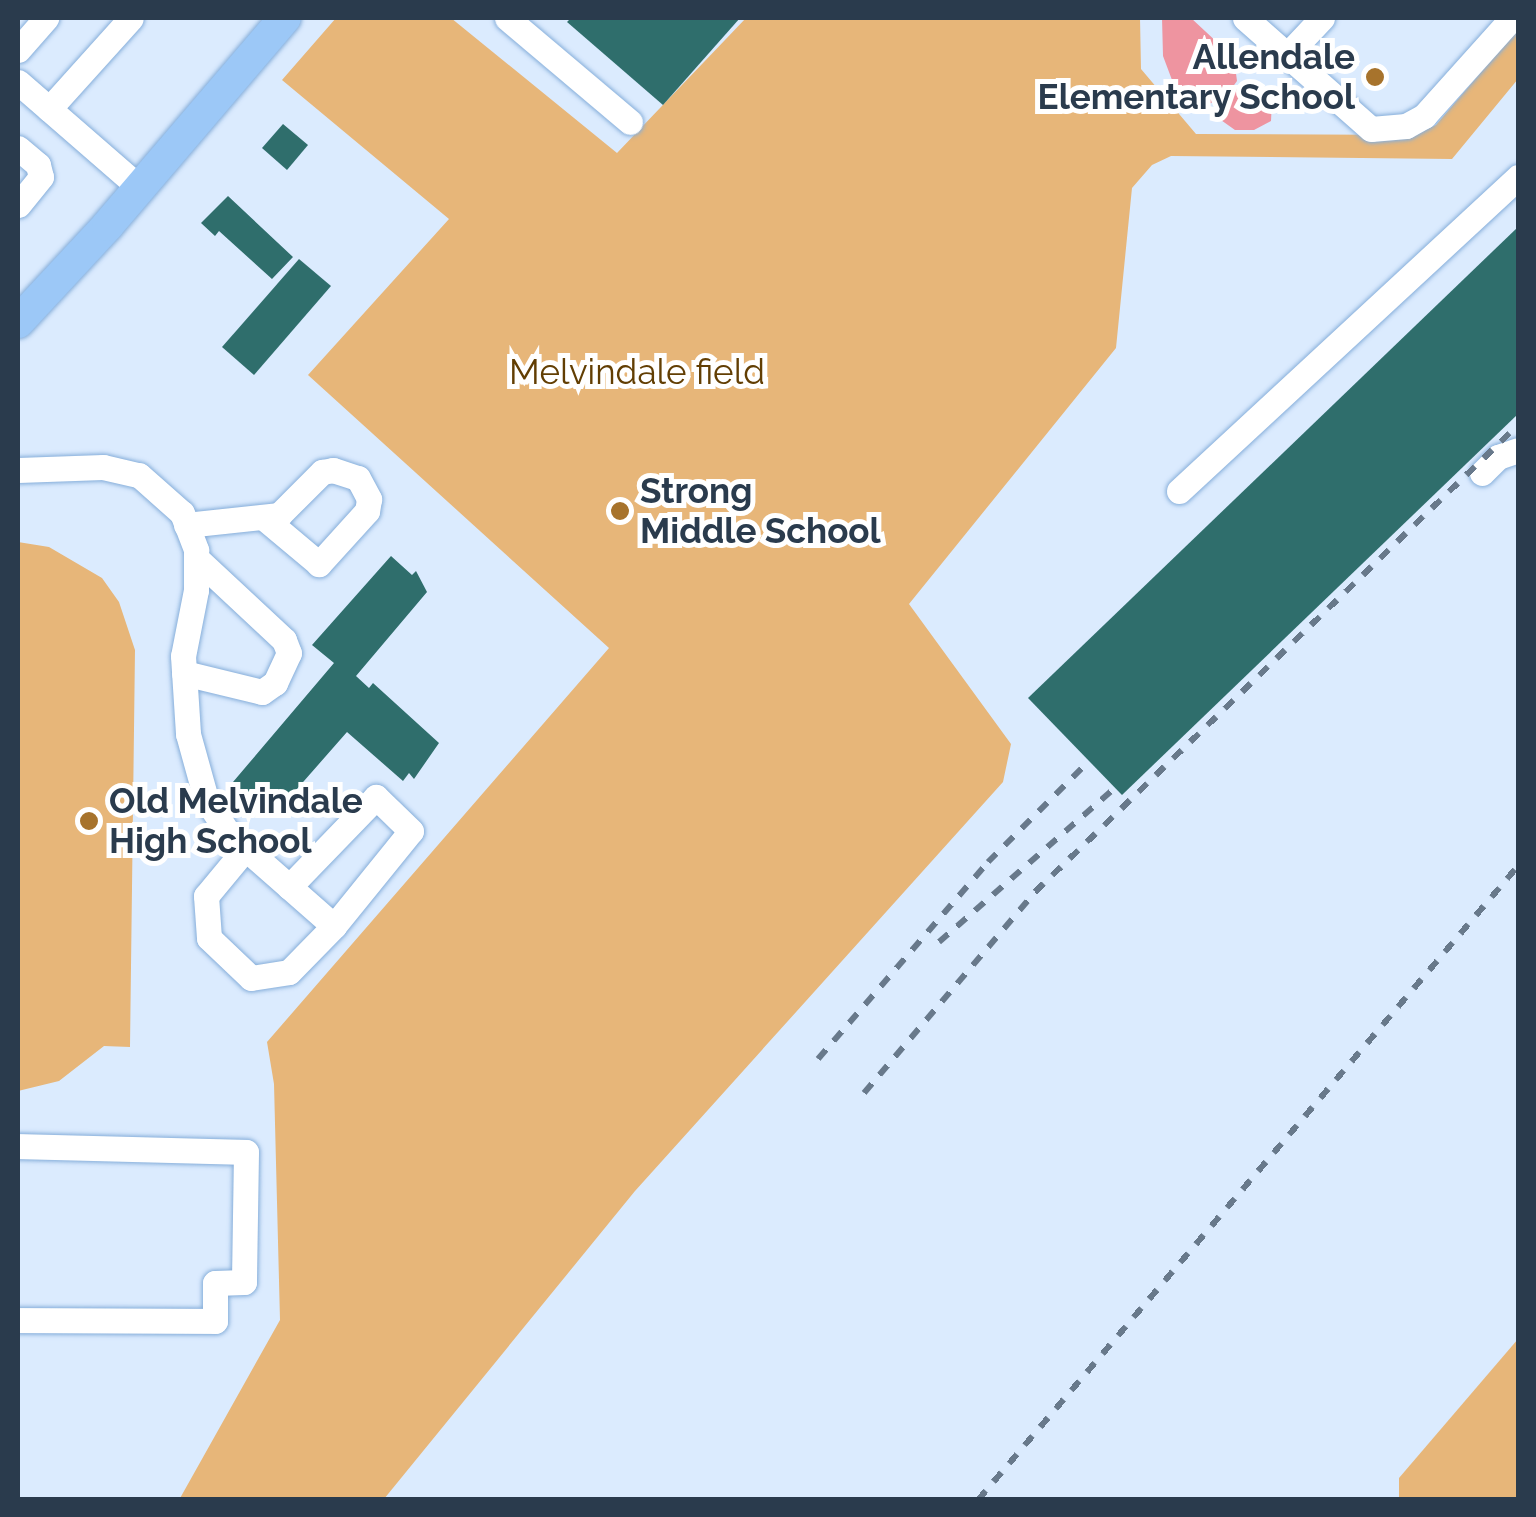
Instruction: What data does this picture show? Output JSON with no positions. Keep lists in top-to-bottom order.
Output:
{
  "parks": ["Melvindale field"],
  "places": ["Allendale Elementary School", "Strong Middle School", "Old Melvindale High School"]
}
